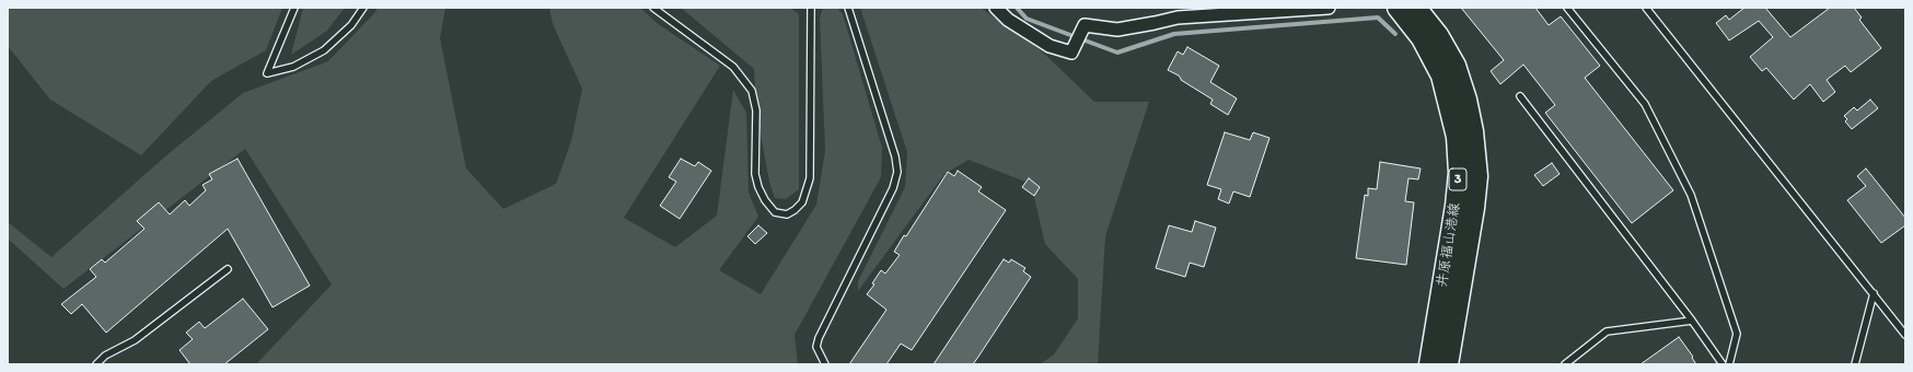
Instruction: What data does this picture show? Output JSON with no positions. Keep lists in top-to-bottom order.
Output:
{
  "streets": {
    "main road": ["3", "井原福山港線"]
  }
}
